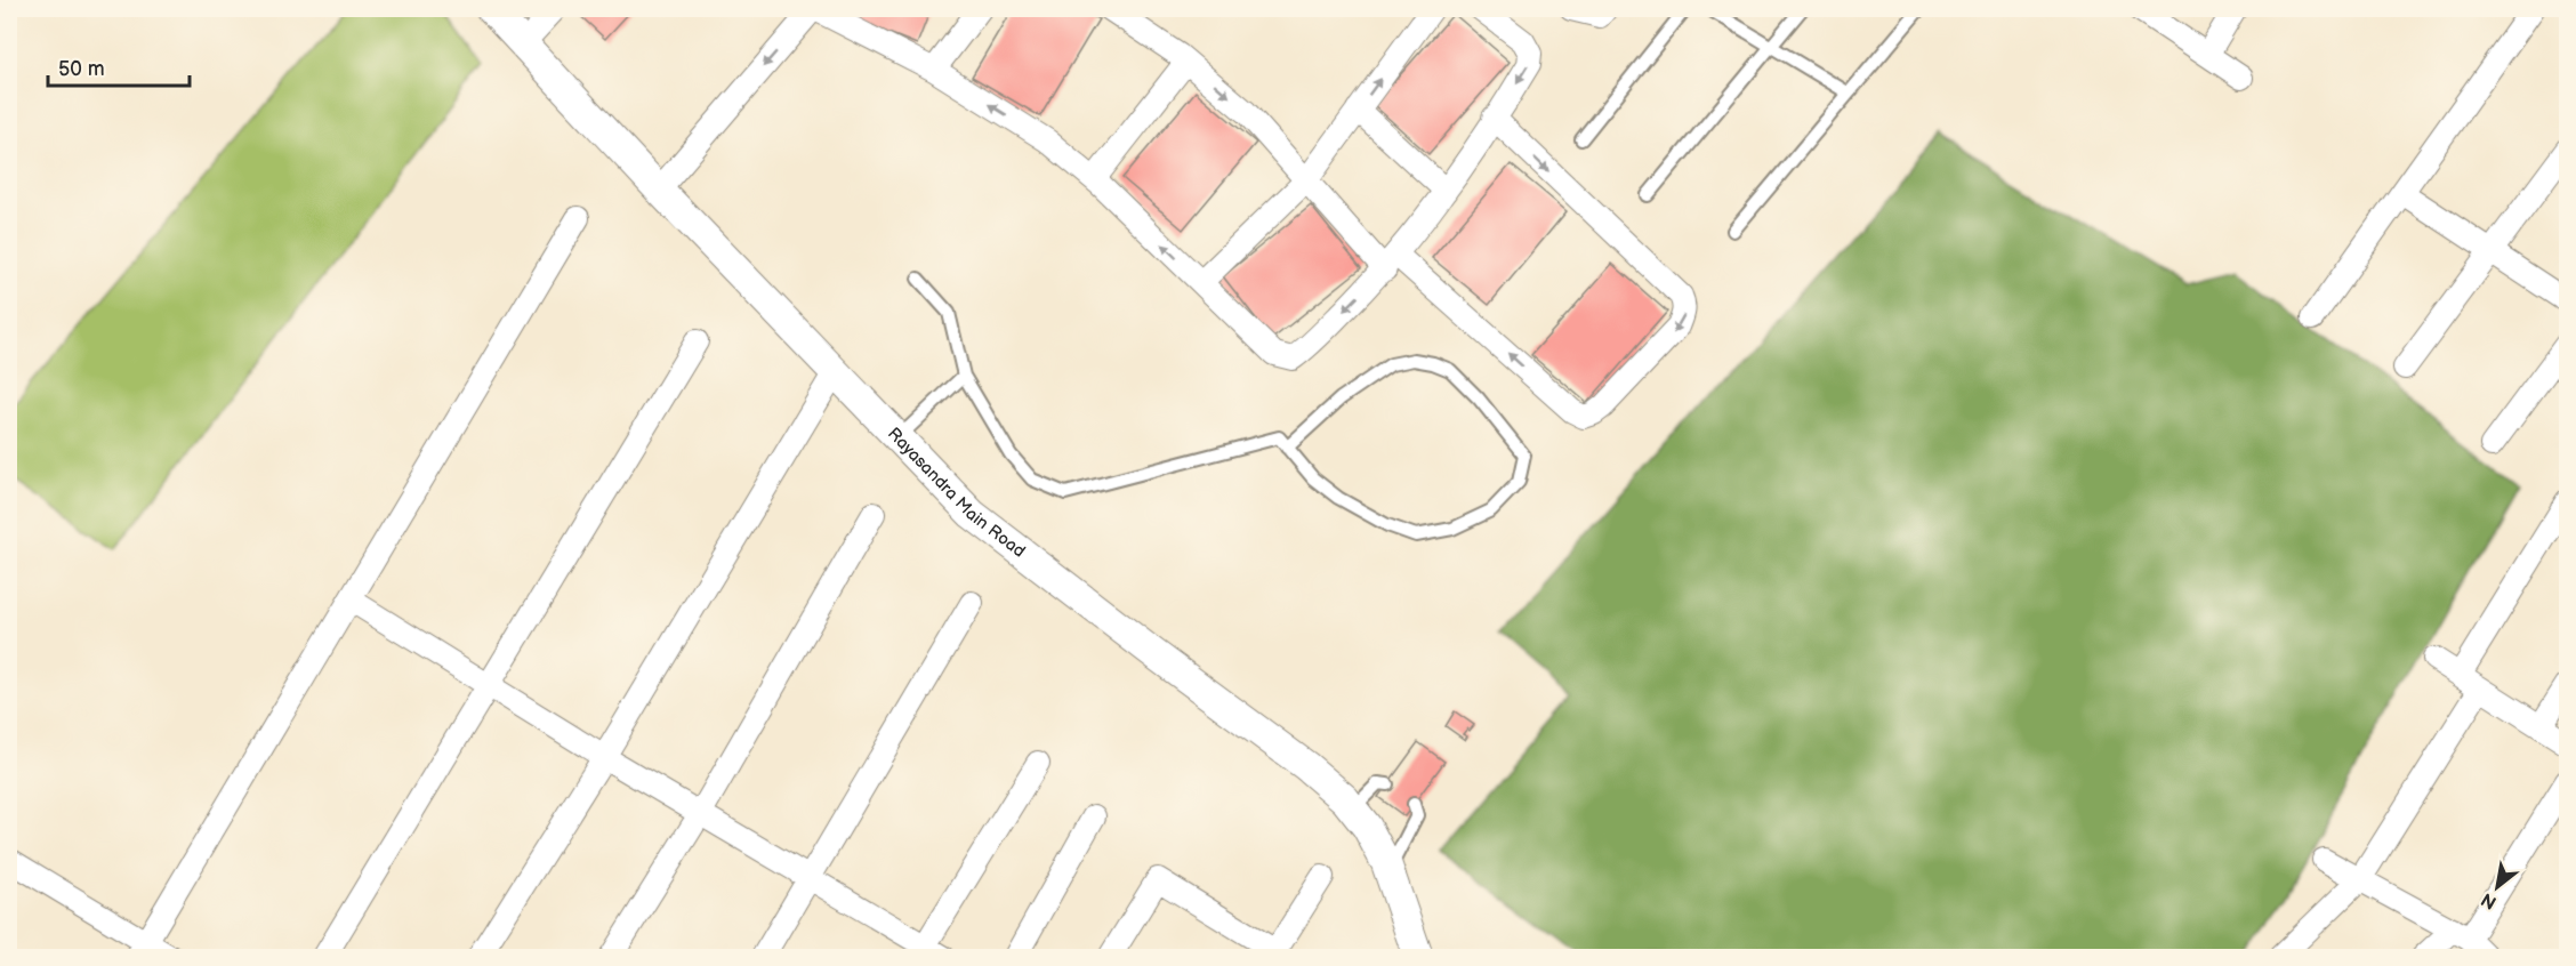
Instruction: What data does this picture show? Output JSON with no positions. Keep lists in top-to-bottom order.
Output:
{
  "streets": {
    "street": ["Rayasandra Main Road"]
  },
  "scale_bar": "50 m",
  "north": "bottom left"
}
